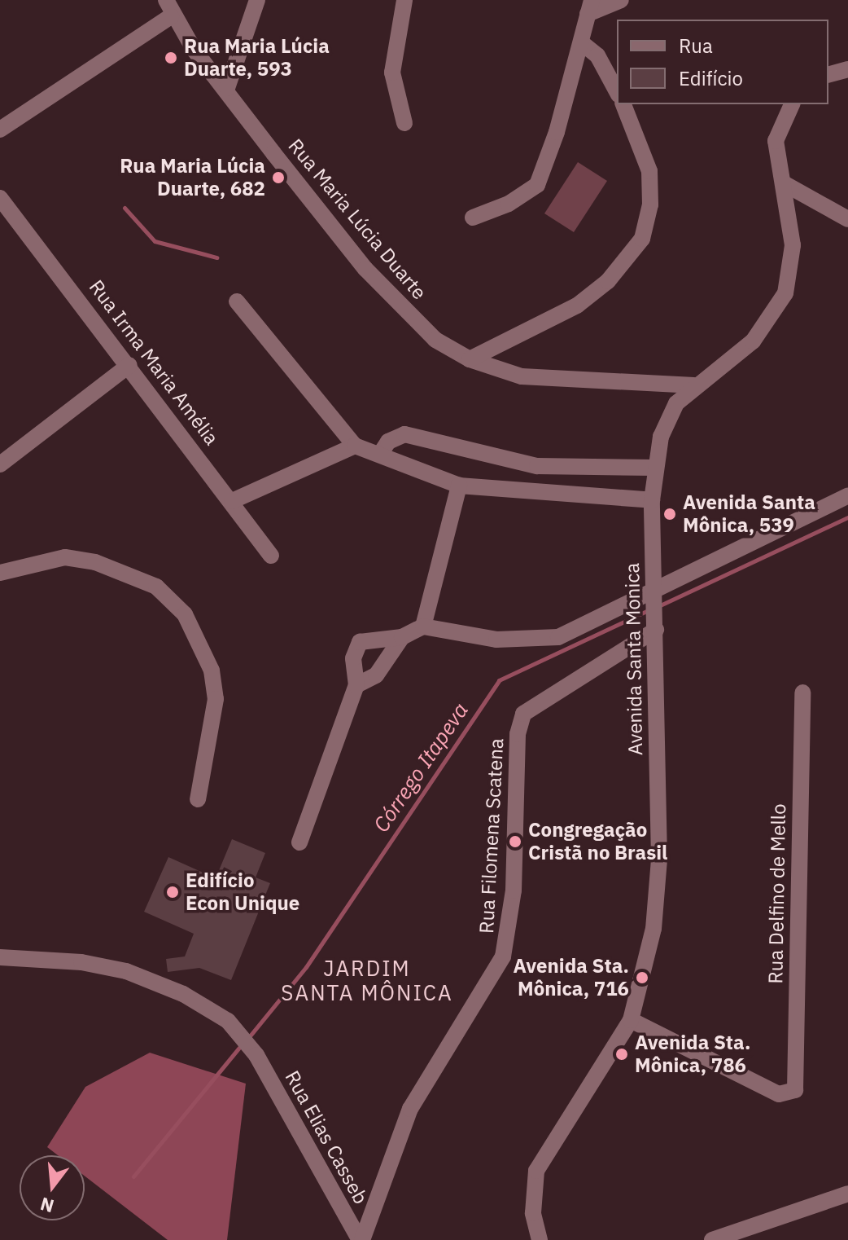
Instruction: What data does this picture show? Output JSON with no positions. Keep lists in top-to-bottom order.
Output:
{
  "streets": {
    "street": [
      "Rua Maria Lúcia Duarte",
      "Rua Irma Maria Amélia",
      "Avenida Santa Monica",
      "Rua Filomena Scatena",
      "Rua Delfino de Mello",
      "Rua Elias Casseb"
    ]
  },
  "crossings": [
    ["Rua Maria Lúcia Duarte", "Avenida Santa Monica"],
    ["Avenida Santa Monica", "Rua Filomena Scatena"],
    ["Avenida Santa Monica", "Rua Delfino de Mello"],
    ["Rua Filomena Scatena", "Rua Elias Casseb"]
  ],
  "districts": ["JARDIM SANTA MÔNICA"],
  "water": ["Córrego Itapeva"],
  "places": [
    "Rua Maria Lúcia Duarte, 593",
    "Rua Maria Lúcia Duarte, 682",
    "Avenida Santa Mônica, 539",
    "Congregação Cristã no Brasil",
    "Edifício Econ Unique",
    "Avenida Sta. Mônica, 716",
    "Avenida Sta. Mônica, 786"
  ],
  "legend": ["Rua", "Edifício"],
  "north": "bottom"
}
